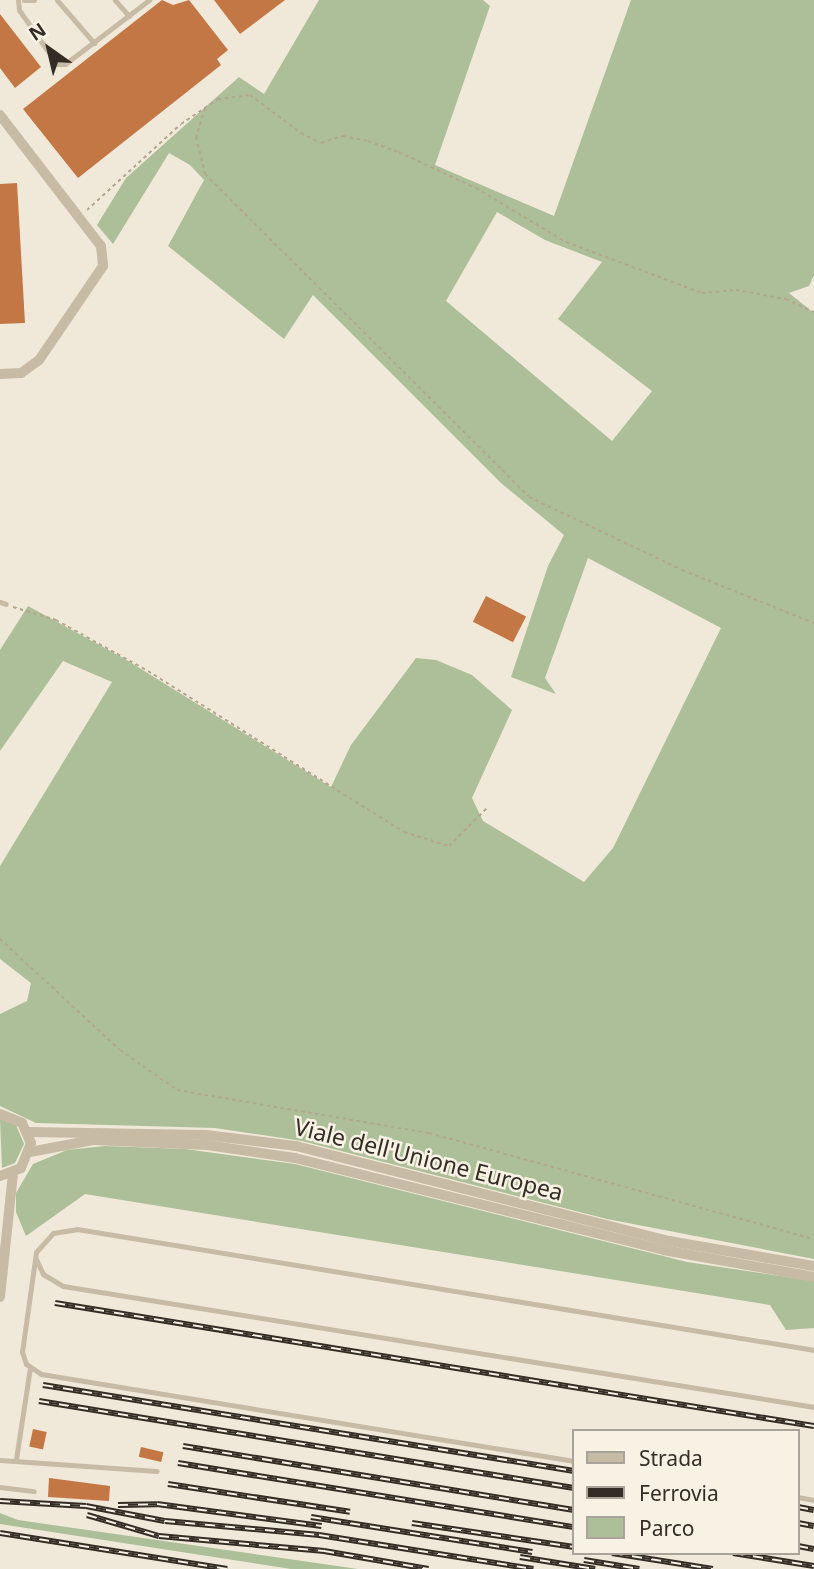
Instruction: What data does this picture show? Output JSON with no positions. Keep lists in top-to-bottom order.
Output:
{
  "streets": {
    "street": ["Viale dell'Unione Europea"]
  },
  "legend": ["Strada", "Ferrovia", "Parco"],
  "north": "top left"
}
